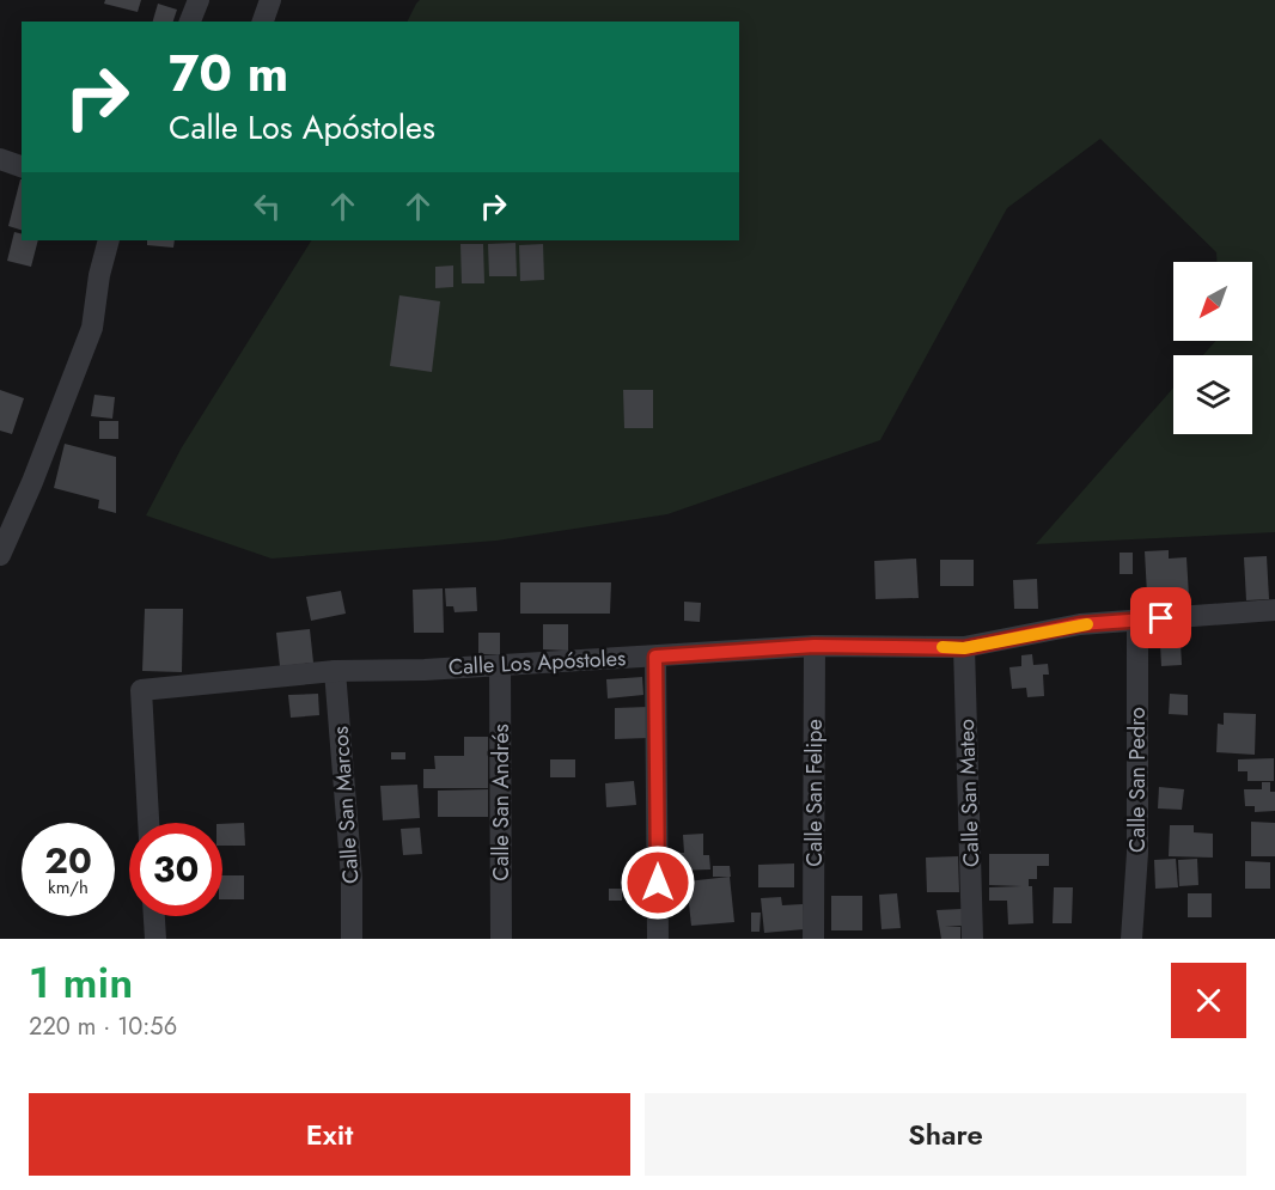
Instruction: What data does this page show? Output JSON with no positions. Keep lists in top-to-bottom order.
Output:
{
  "streets": {
    "street": [
      "Calle Los Apóstoles",
      "Calle San Pedro",
      "Calle San Felipe",
      "Calle San Mateo",
      "Calle San Andrés",
      "Calle San Marcos"
    ]
  },
  "crossings": [
    ["Calle Los Apóstoles", "Calle San Pedro"],
    ["Calle Los Apóstoles", "Calle San Felipe"],
    ["Calle Los Apóstoles", "Calle San Mateo"],
    ["Calle Los Apóstoles", "Calle San Andrés"],
    ["Calle Los Apóstoles", "Calle San Marcos"]
  ],
  "north": "bottom left",
  "page": {
    "turn": ["70 m", "Calle Los Apóstoles"],
    "speed": "20 km/h",
    "limit": "30",
    "heading": ["1 min", "220 m · 10:56"],
    "buttons": ["Exit", "Share"]
  }
}
